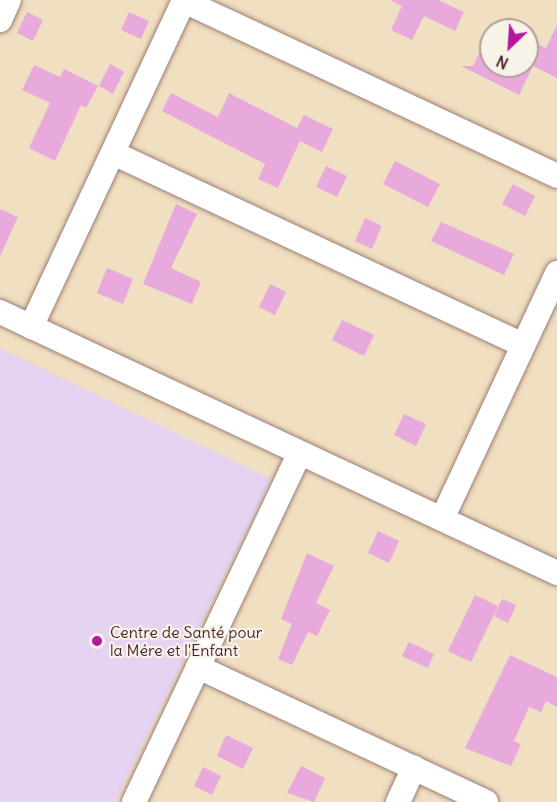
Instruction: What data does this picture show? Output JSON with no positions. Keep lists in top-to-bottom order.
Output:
{
  "places": ["Centre de Santé pour la Mére et l'Enfant"],
  "north": "bottom left"
}
